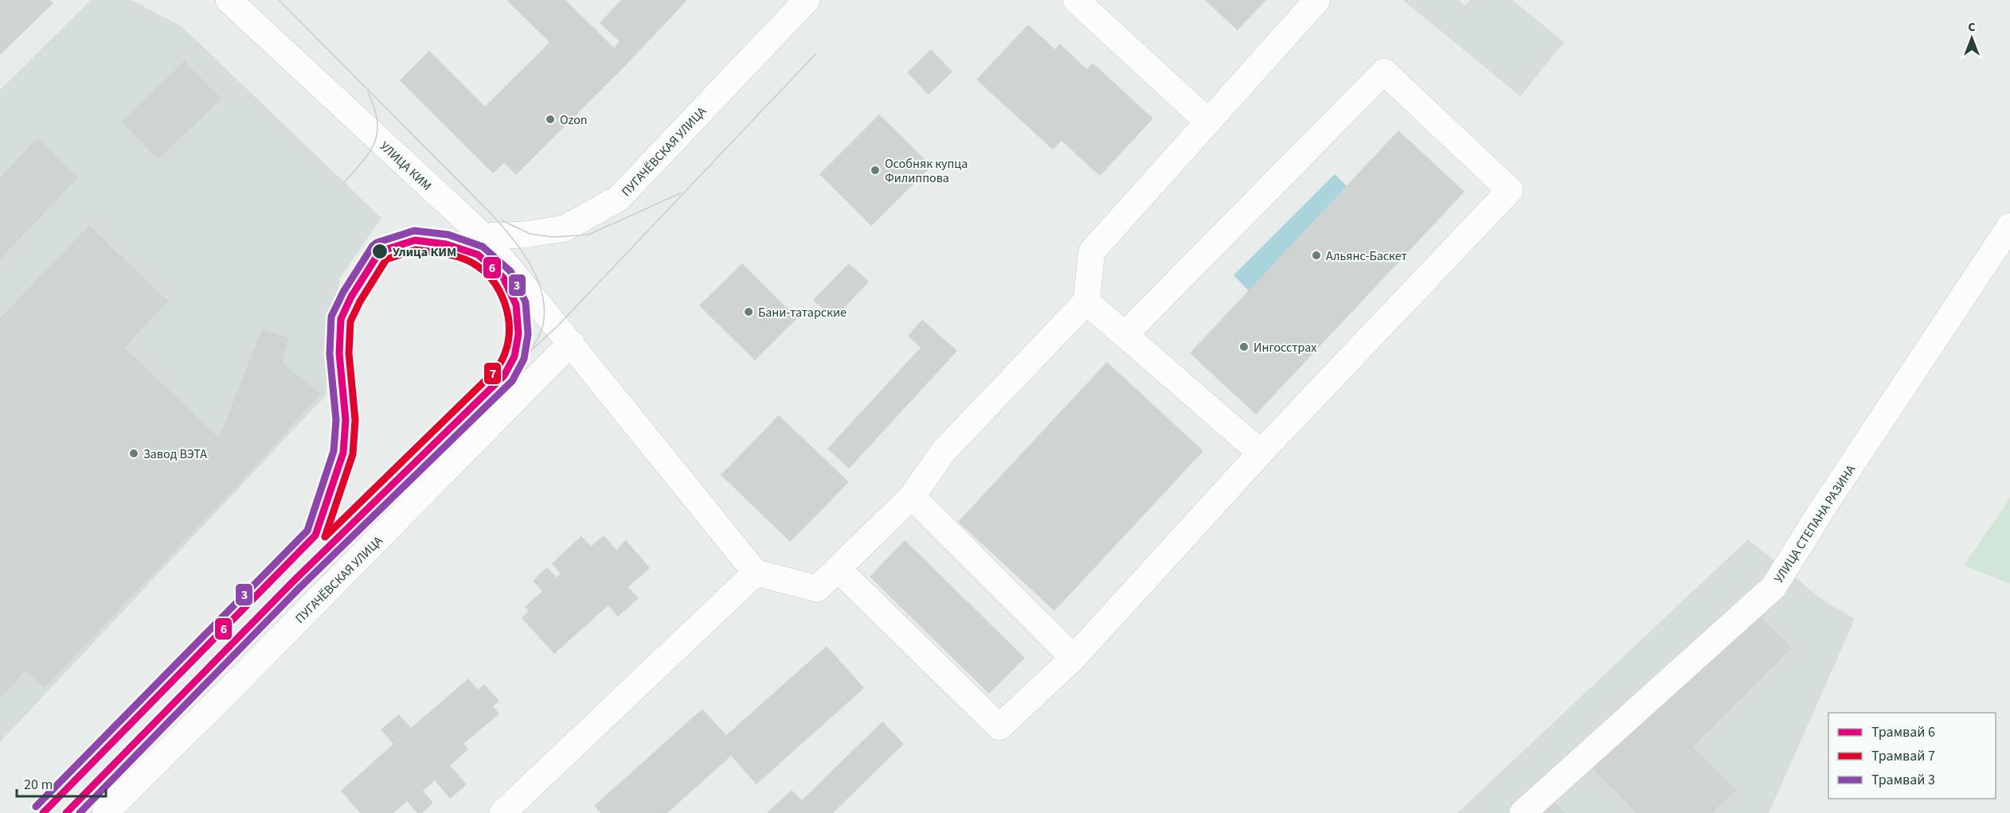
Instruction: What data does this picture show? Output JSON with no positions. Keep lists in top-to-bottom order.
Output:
{
  "streets": {
    "street": ["ПУГАЧЁВСКАЯ УЛИЦА", "УЛИЦА КИМ", "УЛИЦА СТЕПАНА РАЗИНА"]
  },
  "crossings": [
    ["ПУГАЧЁВСКАЯ УЛИЦА", "УЛИЦА КИМ"]
  ],
  "places": [
    "Ozon",
    "Особняк купца Филиппова",
    "Улица КИМ",
    "Альянс-Баскет",
    "Бани-татарские",
    "Ингосстрах",
    "Завод ВЭТА"
  ],
  "lines": ["tram line 3", "tram line 6", "tram line 7"],
  "legend": ["Трамвай 6", "Трамвай 7", "Трамвай 3"],
  "scale_bar": "20 m",
  "north": "top"
}
